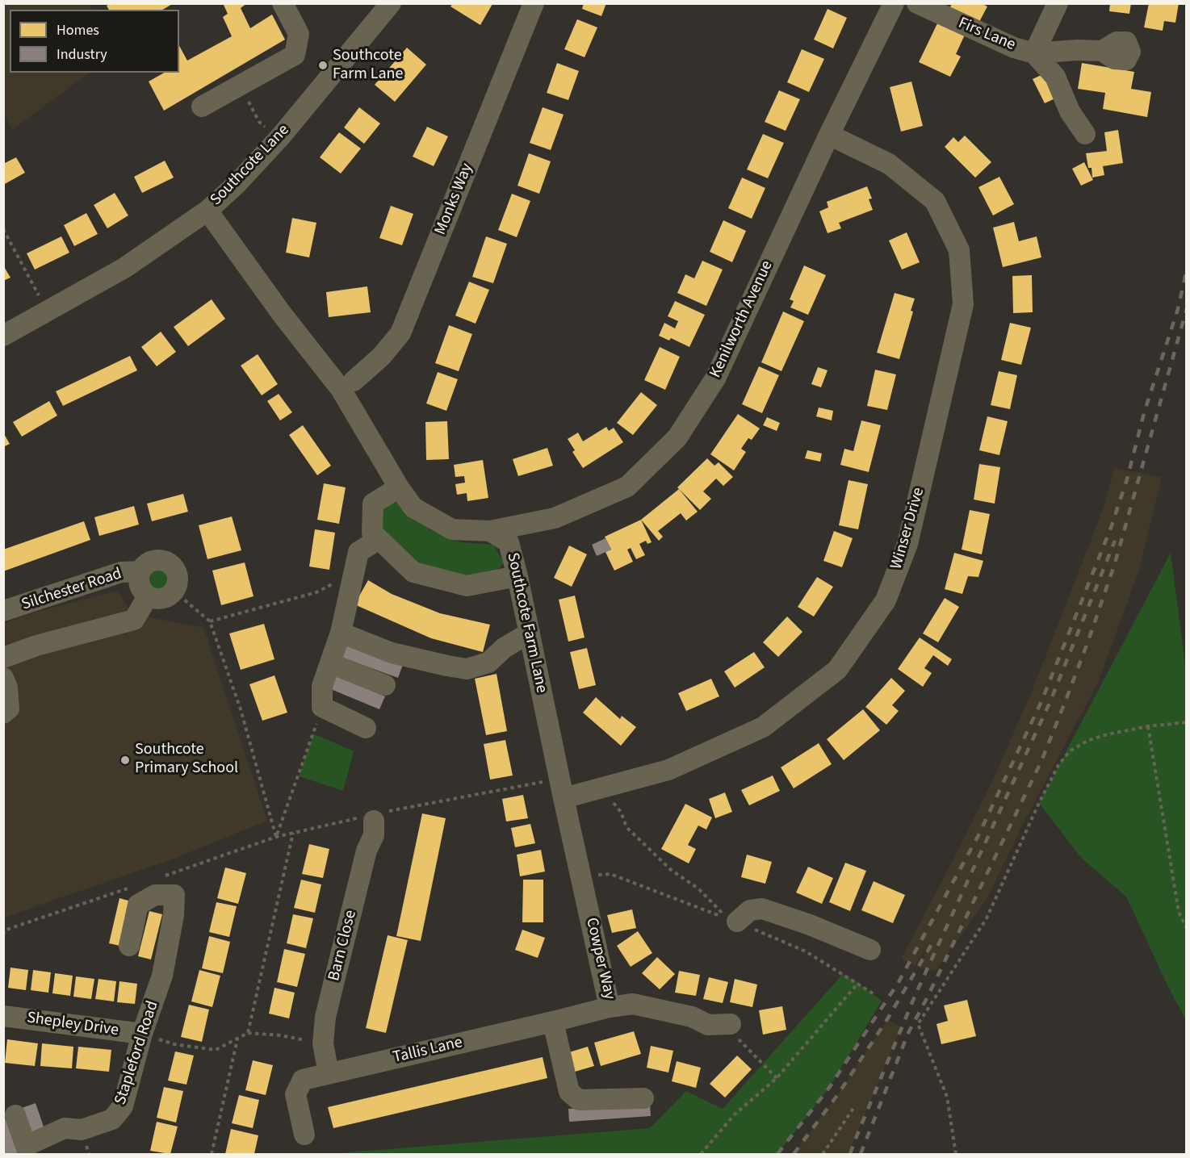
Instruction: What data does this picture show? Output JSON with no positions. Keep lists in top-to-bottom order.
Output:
{
  "streets": {
    "street": [
      "Firs Lane",
      "Southcote Lane",
      "Monks Way",
      "Kenilworth Avenue",
      "Winser Drive",
      "Silchester Road",
      "Southcote Farm Lane",
      "Barn Close",
      "Cowper Way",
      "Shepley Drive",
      "Tallis Lane",
      "Stapleford Road"
    ]
  },
  "crossings": [
    ["Kenilworth Avenue", "Winser Drive"],
    ["Kenilworth Avenue", "Southcote Farm Lane"],
    ["Winser Drive", "Southcote Farm Lane"],
    ["Southcote Farm Lane", "Cowper Way"],
    ["Barn Close", "Tallis Lane"],
    ["Cowper Way", "Tallis Lane"],
    ["Shepley Drive", "Stapleford Road"]
  ],
  "places": ["Southcote Farm Lane", "Southcote Primary School"],
  "legend": ["Homes", "Industry"]
}
